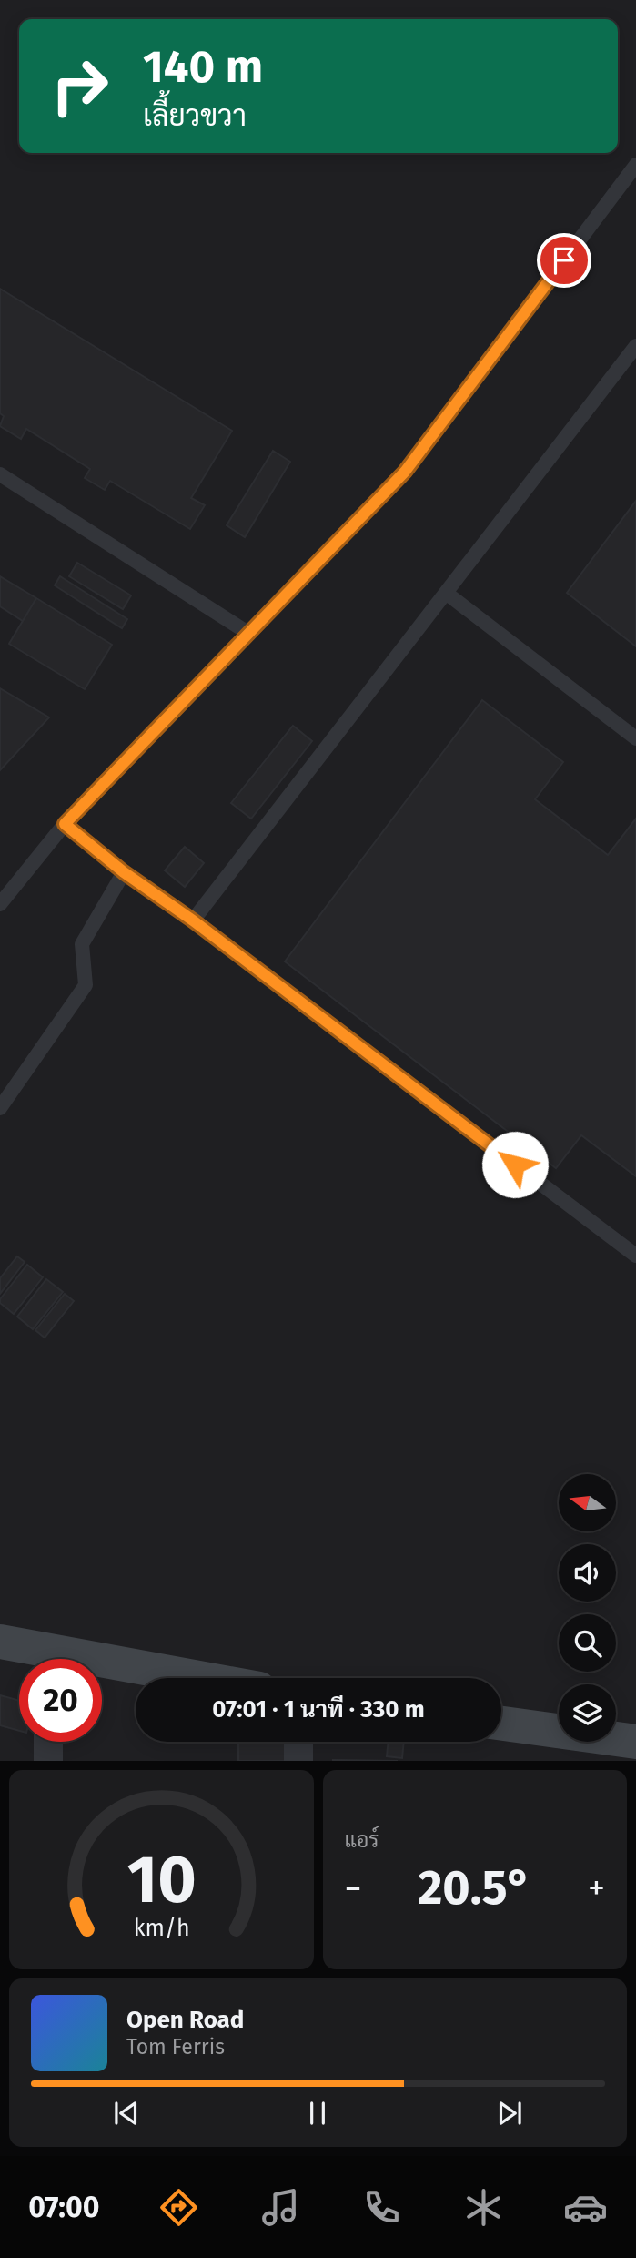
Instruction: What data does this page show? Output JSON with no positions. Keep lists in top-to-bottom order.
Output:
{
  "north": "left",
  "page": {
    "turn": ["140 m", "เลี้ยวขวา"],
    "limit": "20",
    "trip": "07:01 · 1 นาที · 330 m",
    "tile": "แอร์",
    "heat": ["−", "20.5°", "+"],
    "song": ["Open Road", "Tom Ferris"],
    "tabs": "07:00",
    "gauge": ["10", "km/h"]
  }
}
